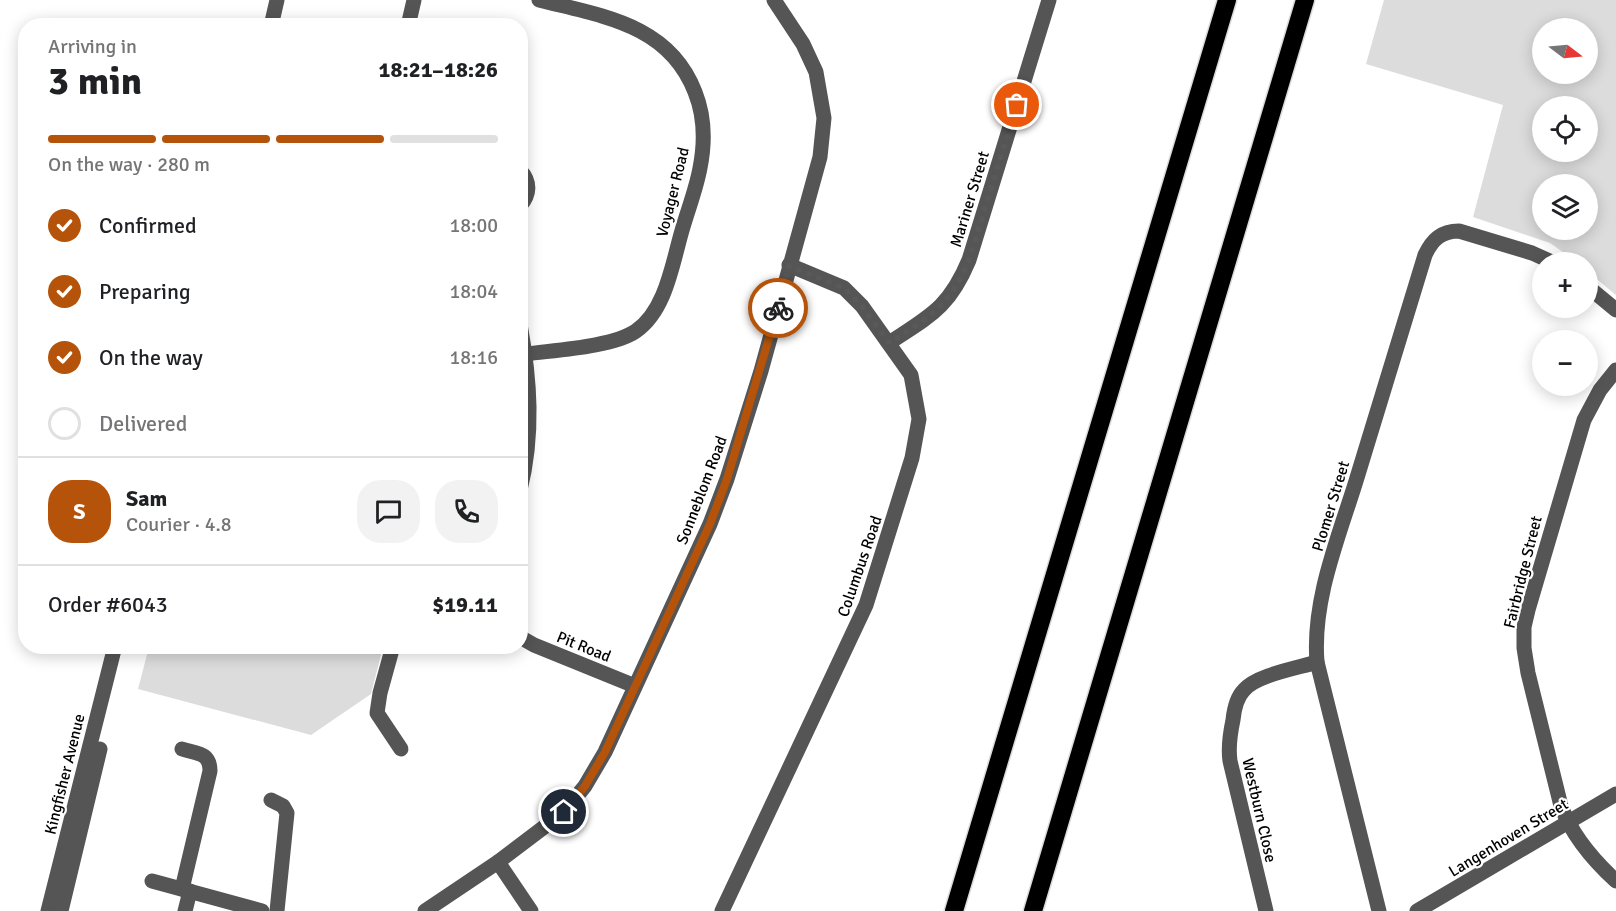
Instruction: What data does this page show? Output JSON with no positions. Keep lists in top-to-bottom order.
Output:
{
  "streets": {
    "street": [
      "Voyager Road",
      "Mariner Street",
      "Sonneblom Road",
      "Plomer Street",
      "Columbus Road",
      "Fairbridge Street",
      "Pit Road",
      "Kingfisher Avenue",
      "Westburn Close",
      "Langenhoven Street"
    ]
  },
  "crossings": [
    ["Mariner Street", "Columbus Road"],
    ["Sonneblom Road", "Columbus Road"],
    ["Sonneblom Road", "Pit Road"],
    ["Plomer Street", "Westburn Close"],
    ["Fairbridge Street", "Langenhoven Street"]
  ],
  "north": "right",
  "page": {
    "map_buttons": ["+", "−"],
    "heading": ["3 min", "Arriving in", "18:21–18:26"],
    "panel": [
      "Sam",
      "Courier · 4.8",
      "Order #6043",
      "$19.11"
    ],
    "bar": "On the way · 280 m",
    "list": [
      ["Confirmed", "18:00"],
      ["Preparing", "18:04"],
      ["On the way", "18:16"],
      "Delivered"
    ],
    "round": "S"
  }
}
